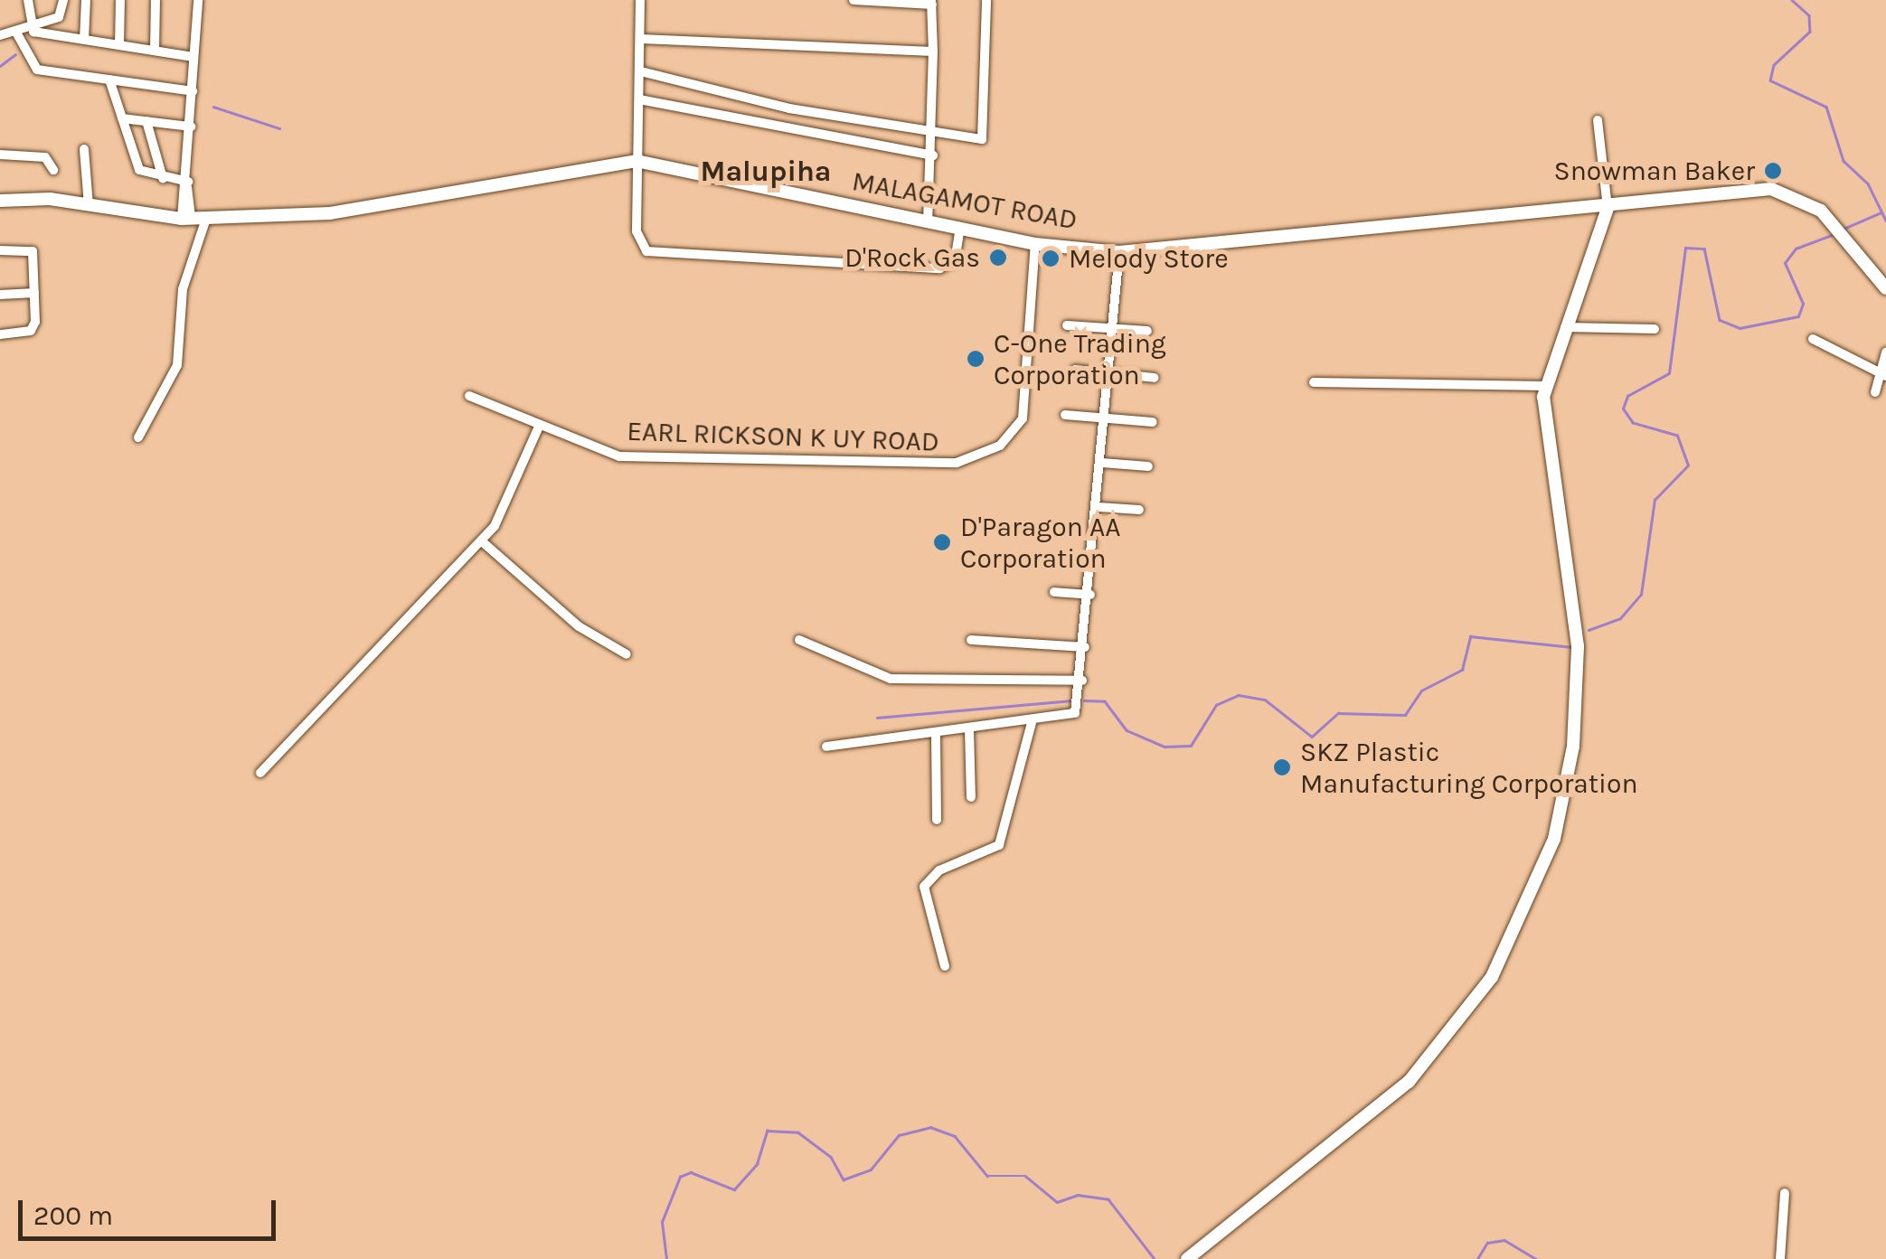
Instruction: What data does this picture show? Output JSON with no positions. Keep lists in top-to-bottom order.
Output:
{
  "streets": {
    "street": ["MALAGAMOT ROAD", "EARL RICKSON K UY ROAD"]
  },
  "crossings": [
    ["MALAGAMOT ROAD", "EARL RICKSON K UY ROAD"]
  ],
  "districts": ["Malupiha"],
  "places": [
    "Snowman Baker",
    "D'Rock Gas",
    "Melody Store",
    "C-One Trading Corporation",
    "D'Paragon AA Corporation",
    "SKZ Plastic Manufacturing Corporation"
  ],
  "scale_bar": "200 m"
}
